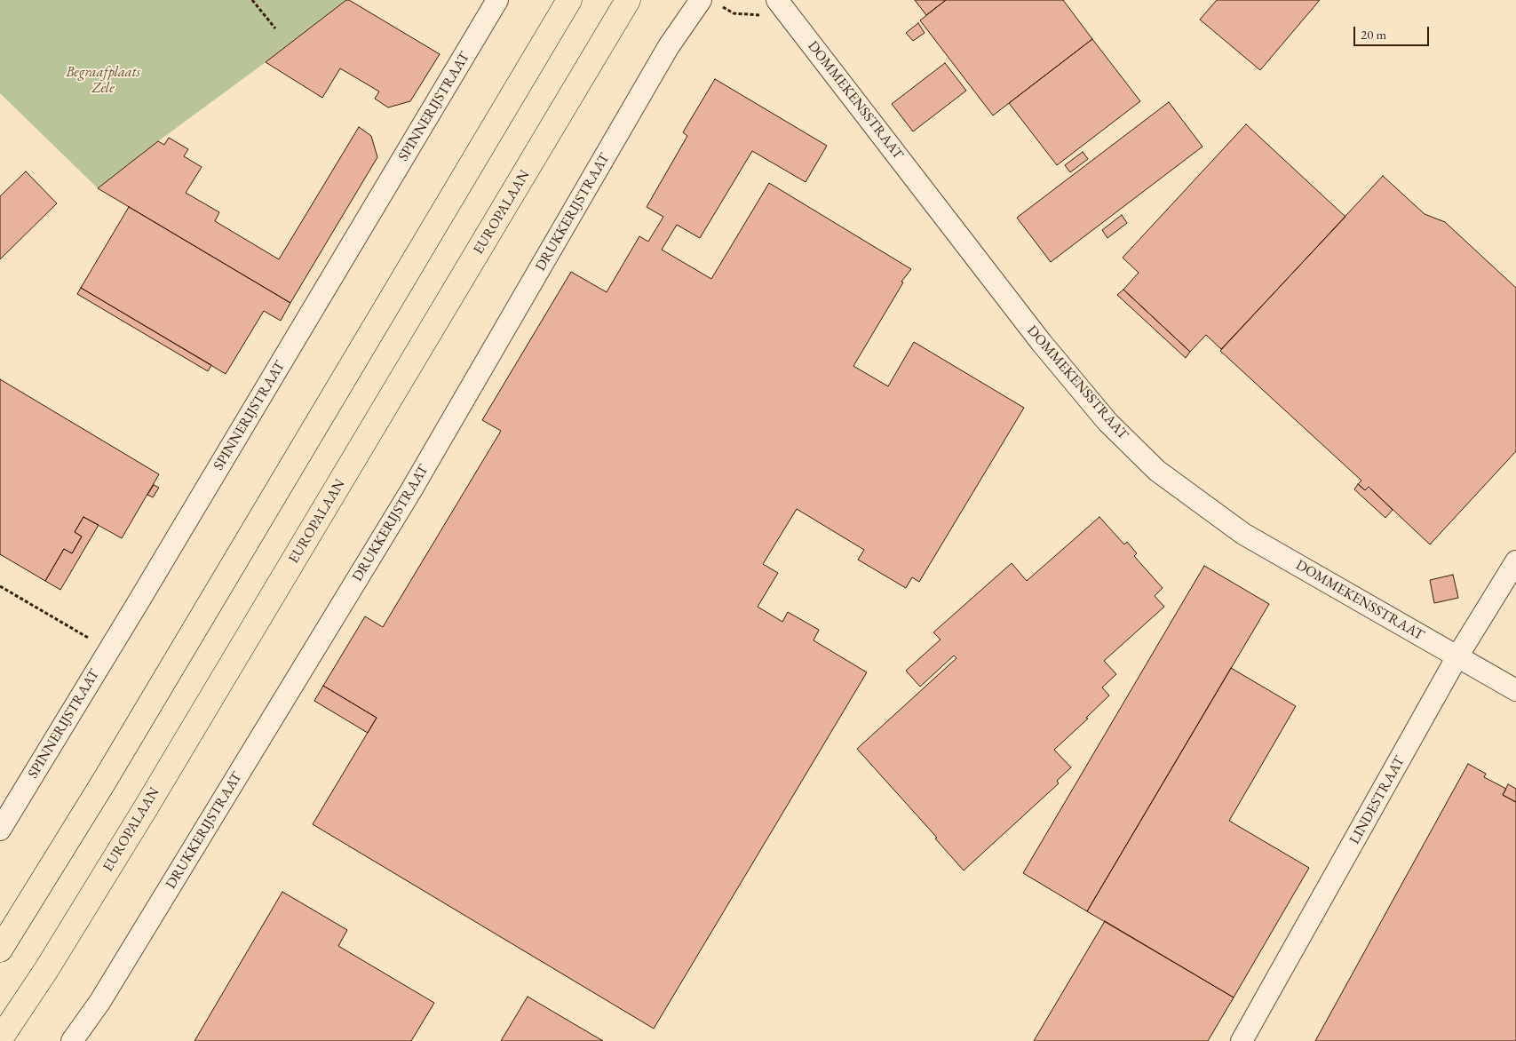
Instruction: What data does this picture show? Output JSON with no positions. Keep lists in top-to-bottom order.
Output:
{
  "streets": {
    "highway": ["EUROPALAAN"],
    "street": [
      "DOMMEKENSSTRAAT",
      "SPINNERIJSTRAAT",
      "DRUKKERIJSTRAAT",
      "LINDESTRAAT"
    ]
  },
  "crossings": [
    ["DOMMEKENSSTRAAT", "LINDESTRAAT"]
  ],
  "parks": ["Begraafplaats Zele"],
  "scale_bar": "20 m"
}
